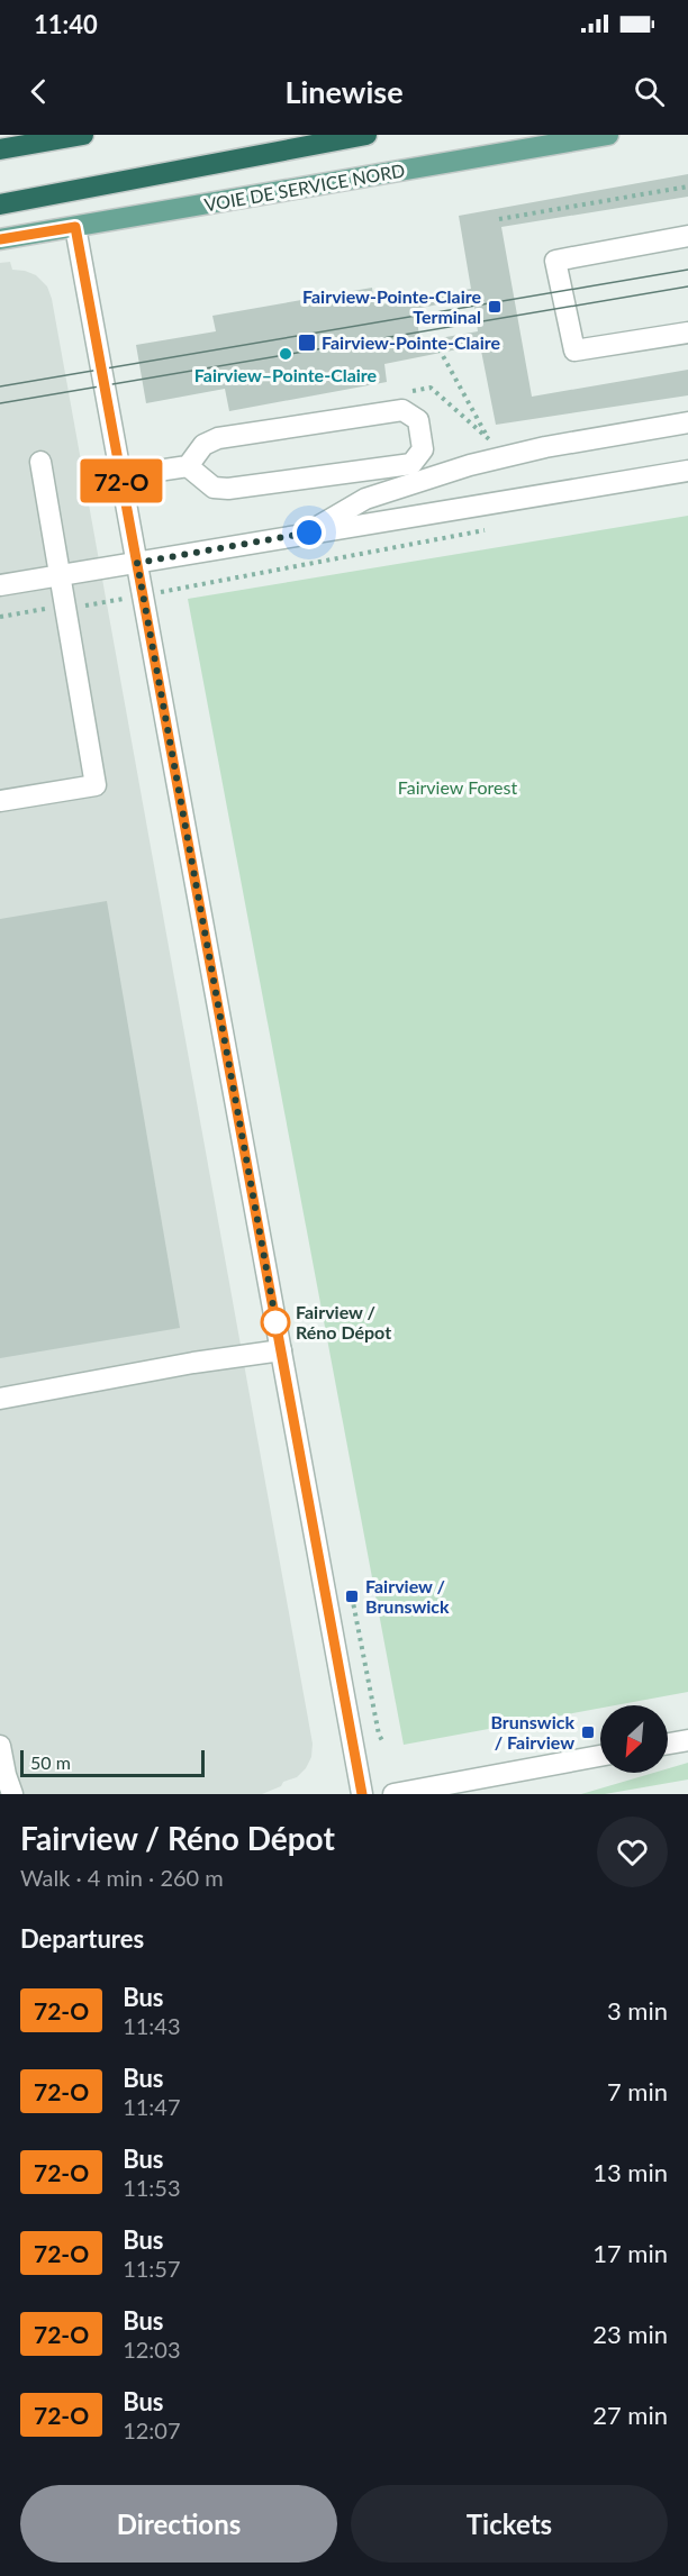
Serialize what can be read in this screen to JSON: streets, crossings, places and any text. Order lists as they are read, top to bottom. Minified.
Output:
{"streets":{"main road":["VOIE DE SERVICE NORD"]},"parks":["Fairview Forest"],"places":{"transit":["Fairview-Pointe-Claire Terminal","Fairview-Pointe-Claire","Fairview / Brunswick","Brunswick / Fairview"],"other":["Fairview–Pointe-Claire","Fairview / Réno Dépot"]},"lines":["bus line 72-O"],"scale_bar":"50 m","north":"bottom left","page":{"status":"11:40","header":"Linewise","on_map":"72-O","scale":"50 m","heading":[["Fairview / Réno Dépot","Walk · 4 min · 260 m"],"Departures"],"list":[{"mark":"72-O","name":"Bus","note":"11:43","value":"3 min"},{"mark":"72-O","name":"Bus","note":"11:47","value":"7 min"},{"mark":"72-O","name":"Bus","note":"11:53","value":"13 min"},{"mark":"72-O","name":"Bus","note":"11:57","value":"17 min"},{"mark":"72-O","name":"Bus","note":"12:03","value":"23 min"},{"mark":"72-O","name":"Bus","note":"12:07","value":"27 min"}],"buttons":["Directions","Tickets"]}}
